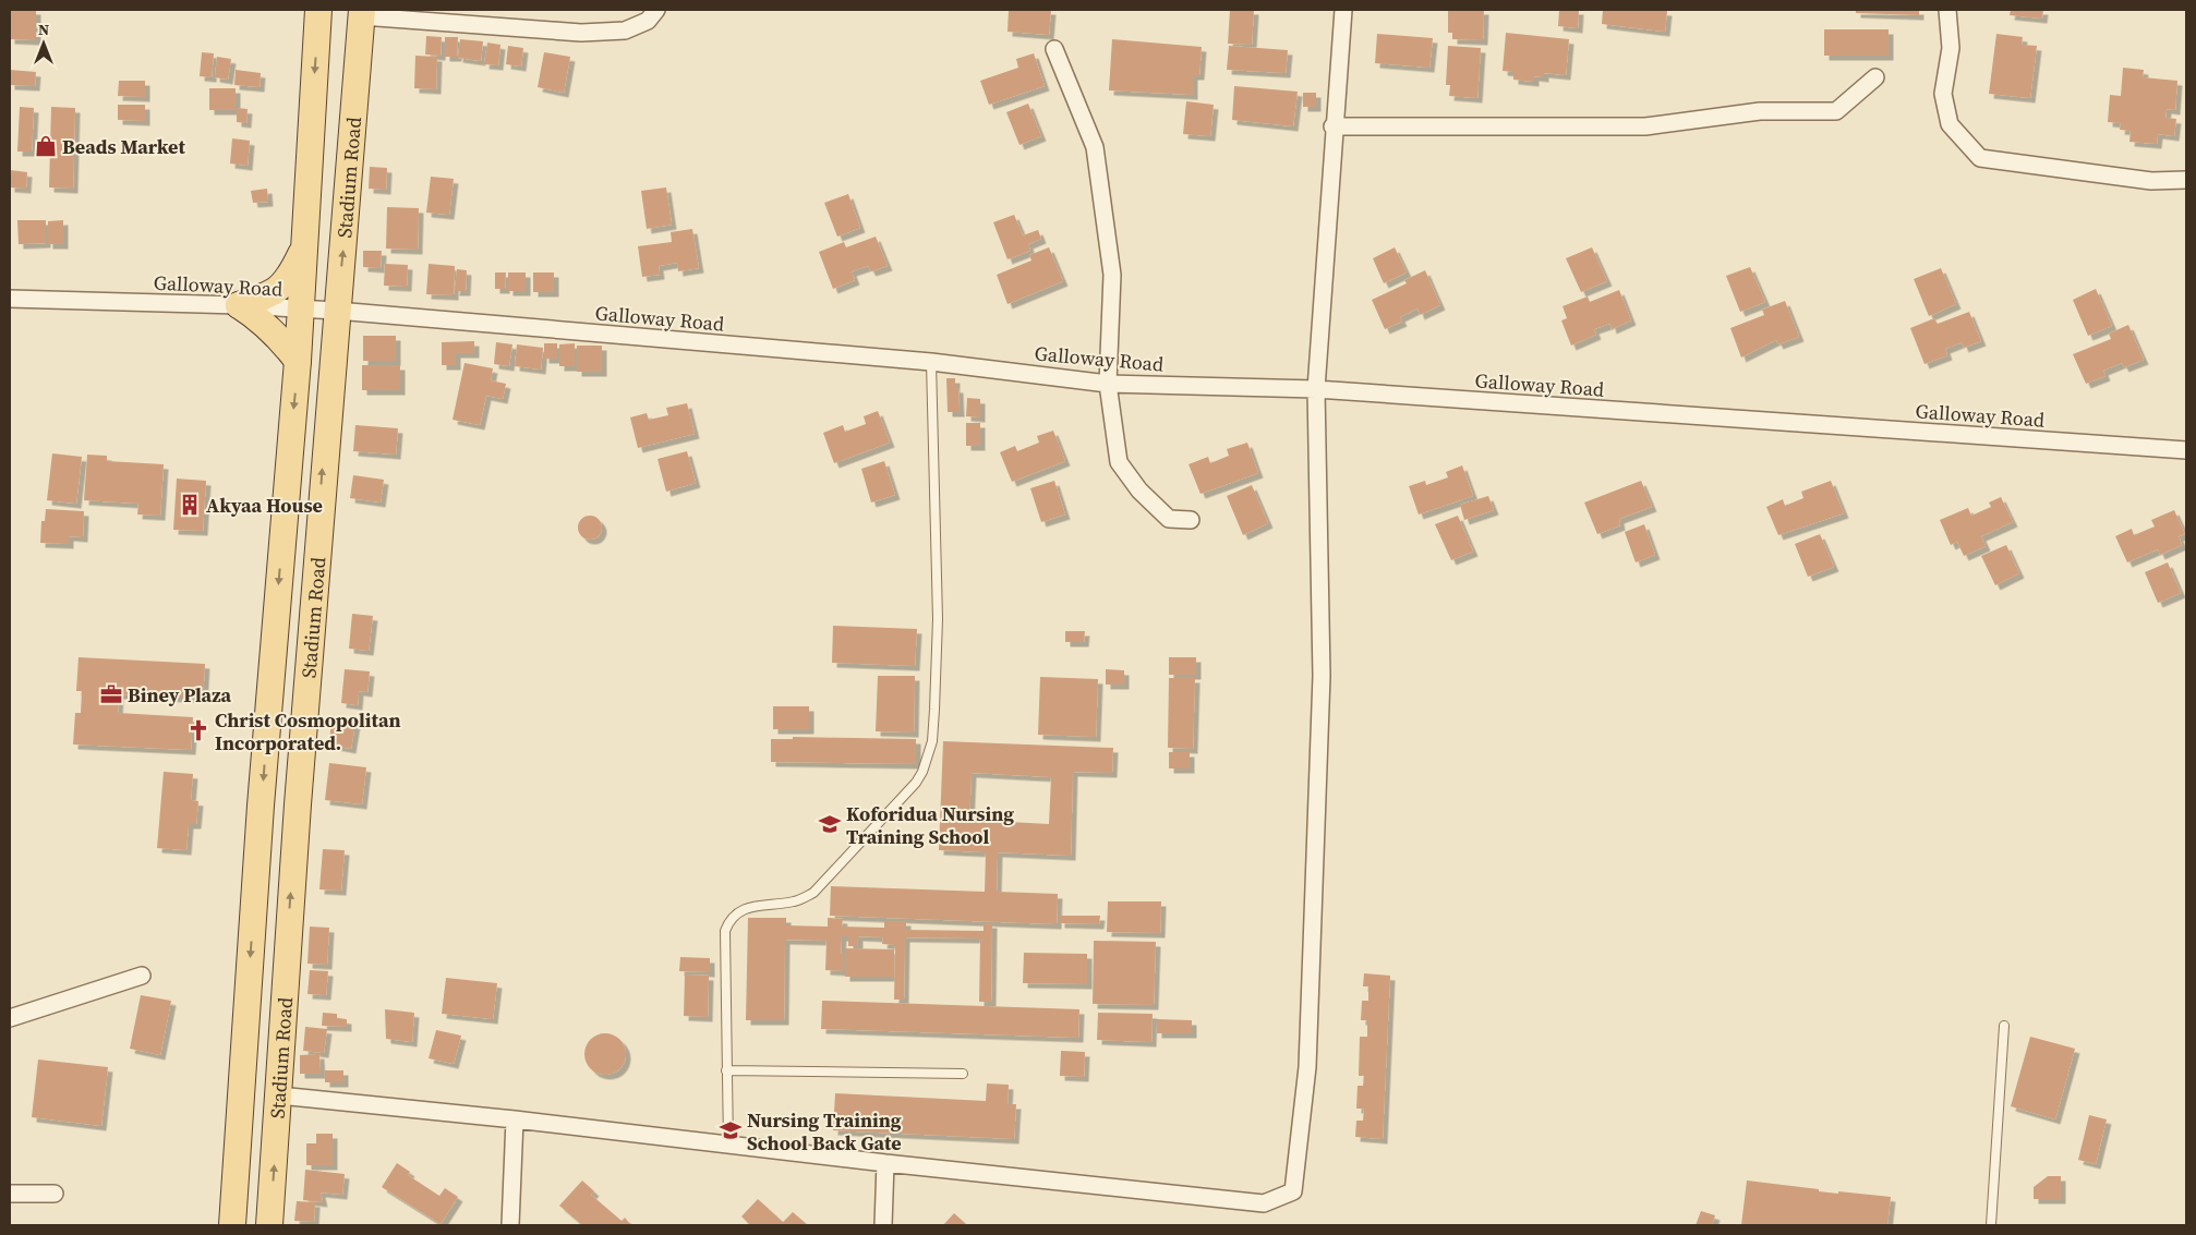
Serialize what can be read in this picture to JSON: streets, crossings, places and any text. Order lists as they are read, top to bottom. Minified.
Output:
{"streets":{"main road":["Stadium Road"],"street":["Galloway Road"]},"crossings":[["Stadium Road","Galloway Road"]],"places":{"shop":["Beads Market"],"building":["Akyaa House"],"office":["Biney Plaza"],"church":["Christ Cosmopolitan Incorporated."],"school or university":["Koforidua Nursing Training School","Nursing Training School Back Gate"]},"north":"top"}
